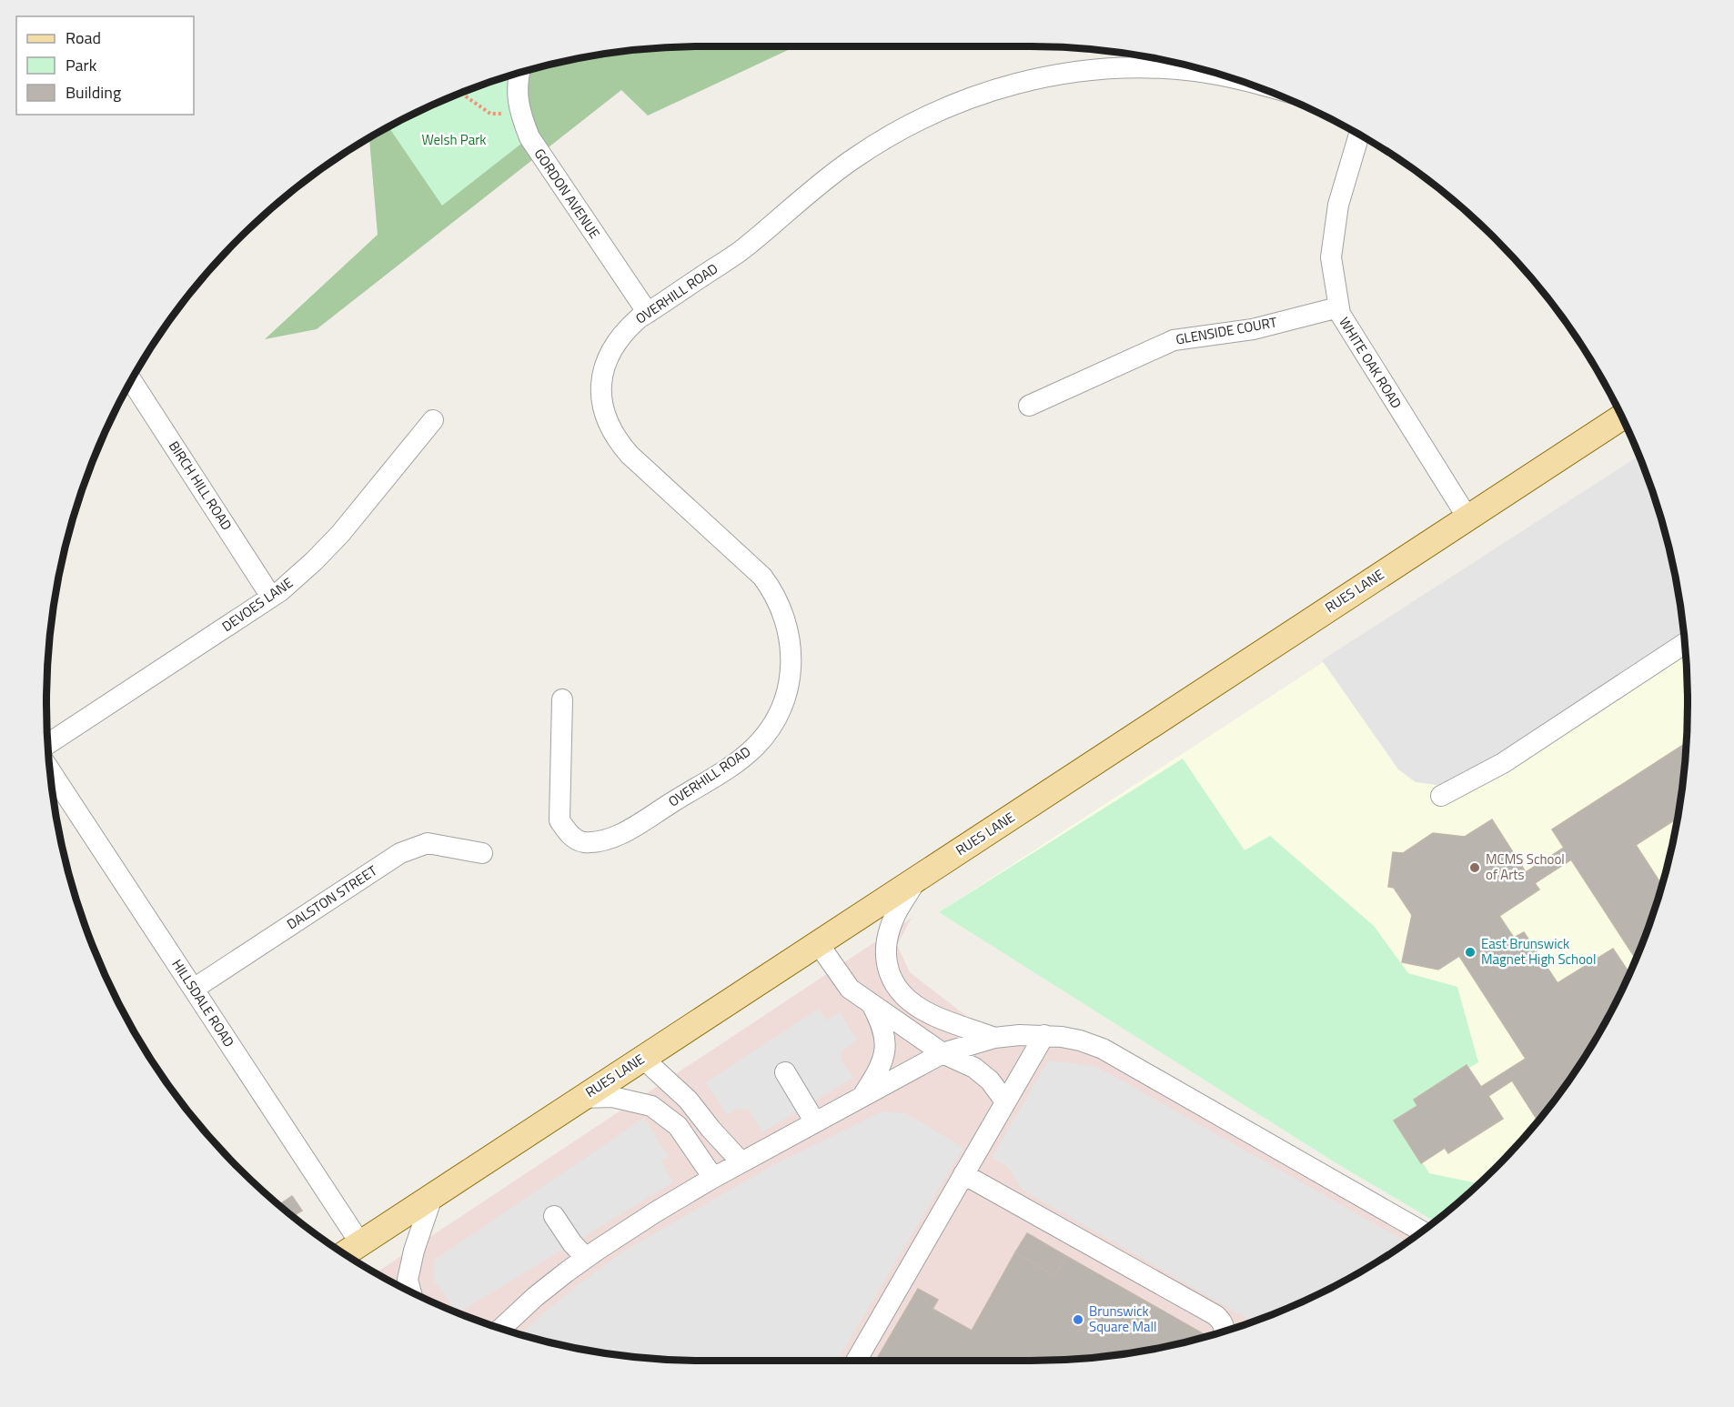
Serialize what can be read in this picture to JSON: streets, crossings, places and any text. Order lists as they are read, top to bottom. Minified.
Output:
{"streets":{"main road":["RUES LANE"],"street":["GORDON AVENUE","OVERHILL ROAD","GLENSIDE COURT","WHITE OAK ROAD","BIRCH HILL ROAD","DEVOES LANE","DALSTON STREET","HILLSDALE ROAD"]},"crossings":[["GORDON AVENUE","OVERHILL ROAD"],["GLENSIDE COURT","WHITE OAK ROAD"],["WHITE OAK ROAD","RUES LANE"],["BIRCH HILL ROAD","DEVOES LANE"],["RUES LANE","HILLSDALE ROAD"],["DALSTON STREET","HILLSDALE ROAD"]],"parks":["Welsh Park"],"places":["MCMS School of Arts","East Brunswick Magnet High School","Brunswick Square Mall"],"legend":["Road","Park","Building"]}
